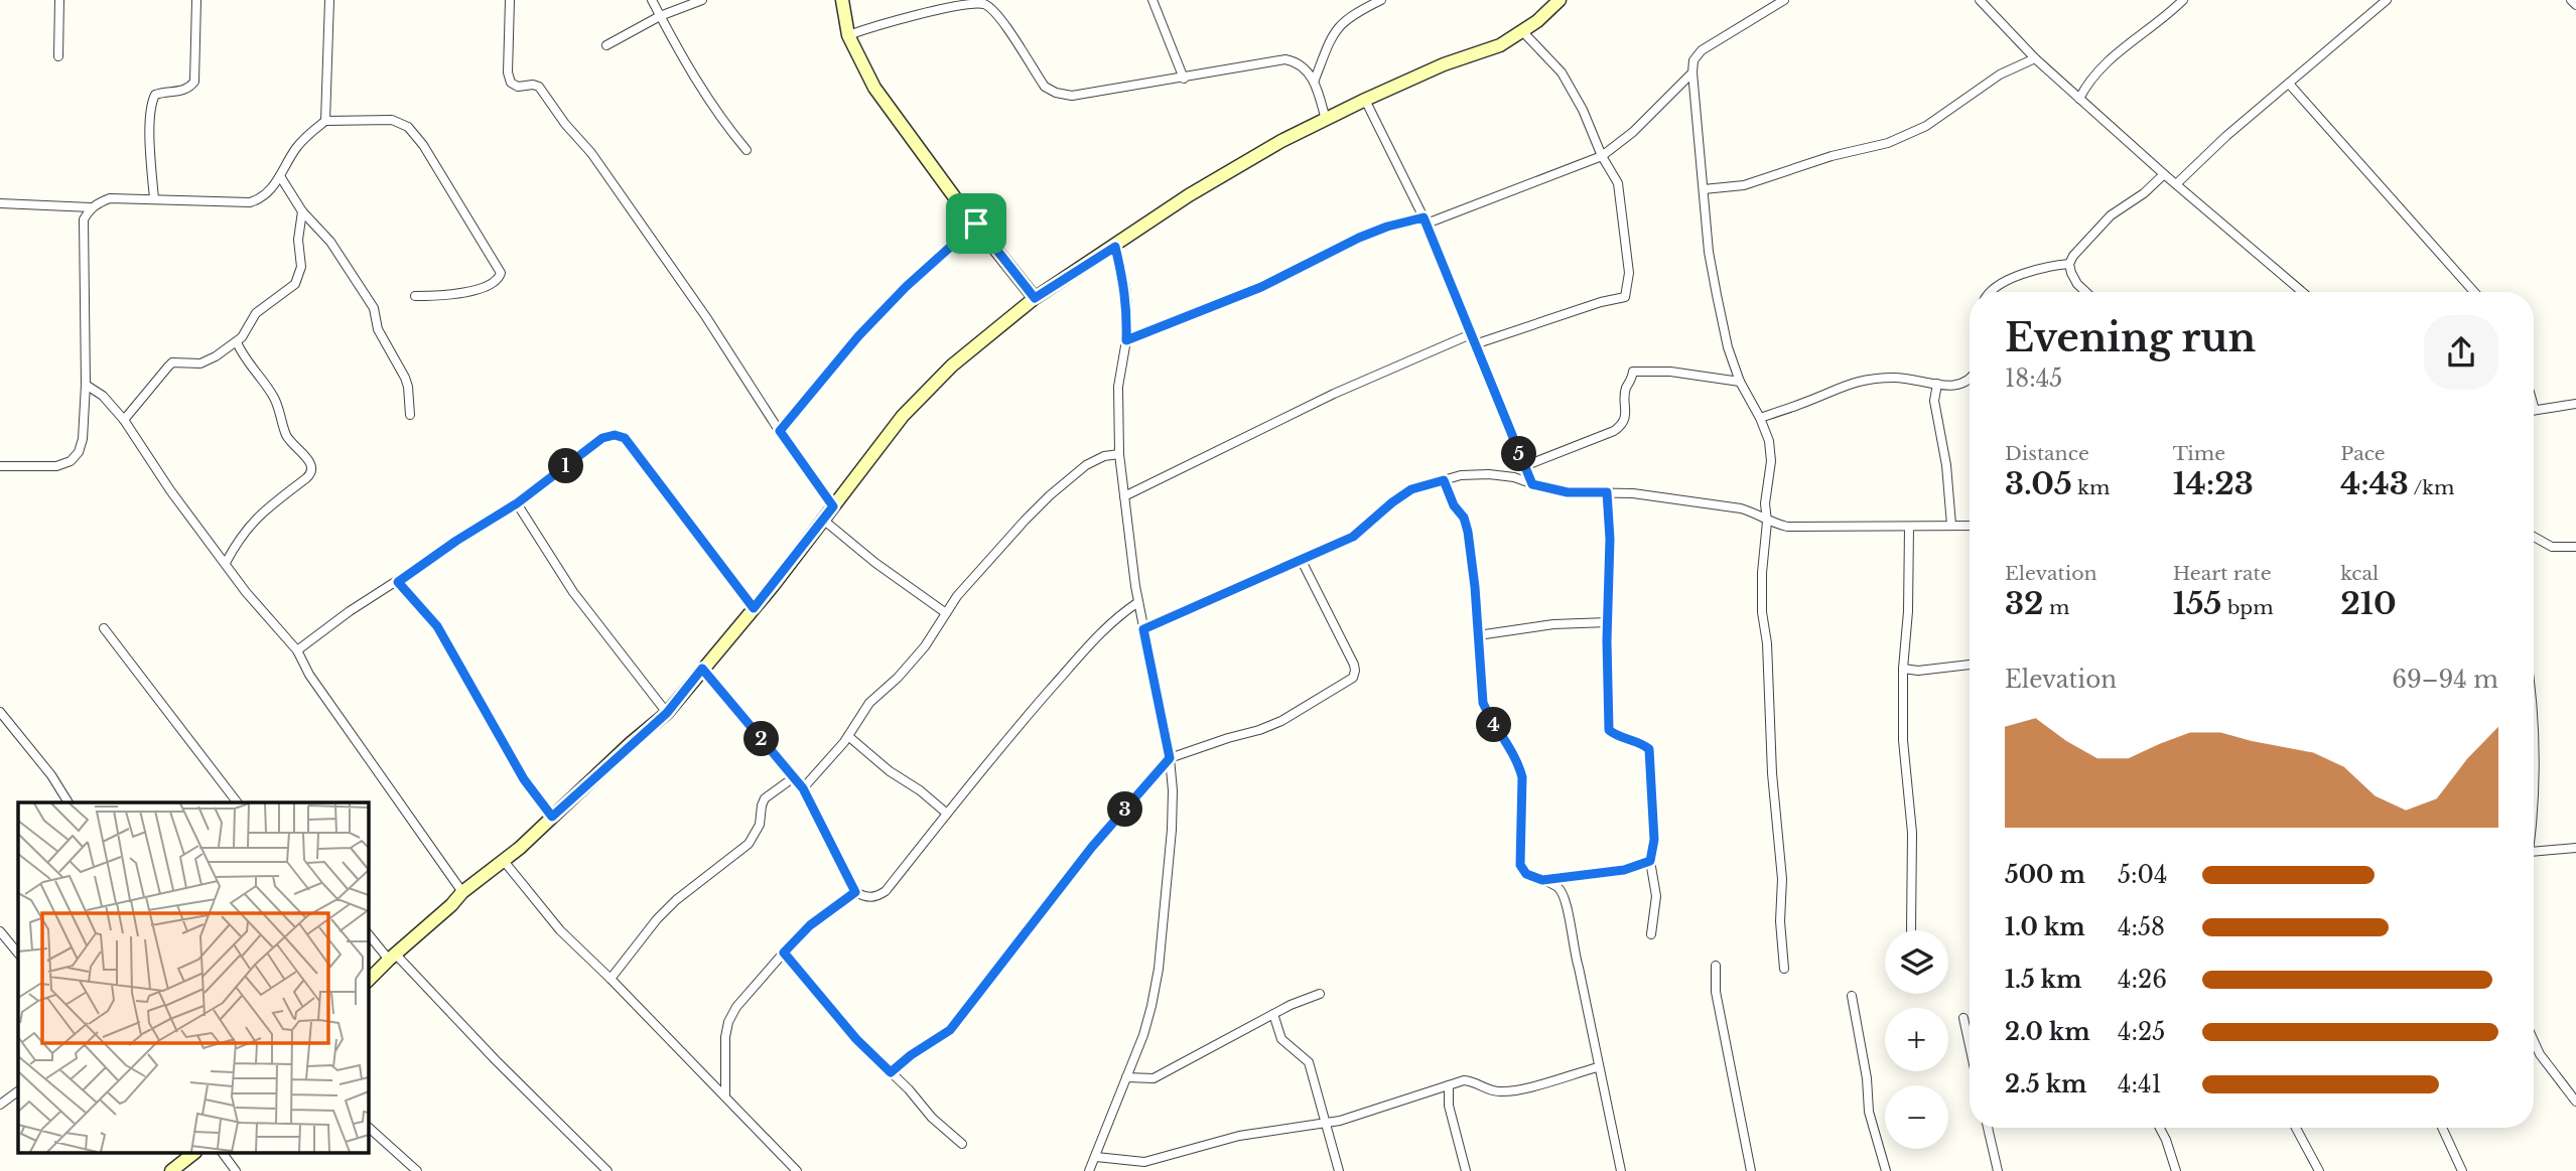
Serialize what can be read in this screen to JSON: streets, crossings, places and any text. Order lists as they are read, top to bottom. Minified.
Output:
{"page":{"heading":["Evening run","18:45"],"stats":[["Distance","3.05 km"],["Time","14:23"],["Pace","4:43 /km"],["Elevation","32 m"],["Heart rate","155 bpm"],["kcal","210"]],"pins":["5","1","4","2","3"],"chart":["Elevation","69–94 m"],"list":[{"name":"500 m","note":"5:04"},{"name":"1.0 km","note":"4:58"},{"name":"1.5 km","note":"4:26"},{"name":"2.0 km","note":"4:25"},{"name":"2.5 km","note":"4:41"}],"map_buttons":["+","−"]}}
